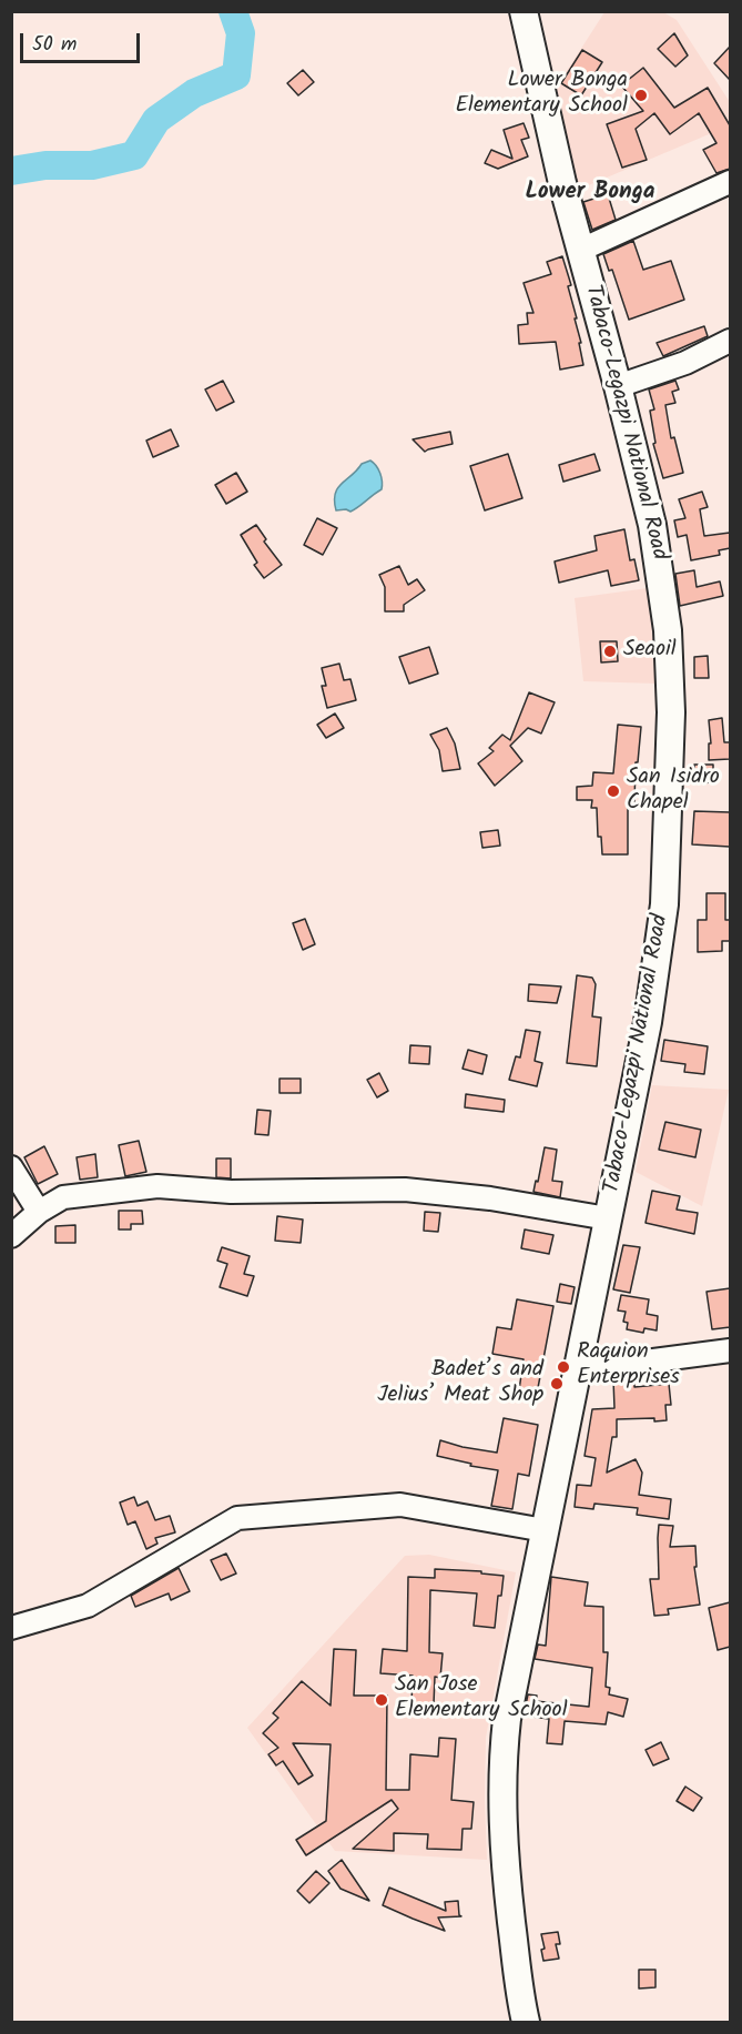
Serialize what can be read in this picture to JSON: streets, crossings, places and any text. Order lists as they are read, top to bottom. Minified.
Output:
{"streets":{"main road":["Tabaco-Legazpi National Road"]},"districts":["Lower Bonga"],"places":["Lower Bonga Elementary School","Seaoil","San Isidro Chapel","Raquion Enterprises","Badet’s and Jelius’ Meat Shop","San Jose Elementary School"],"scale_bar":"50 m"}
